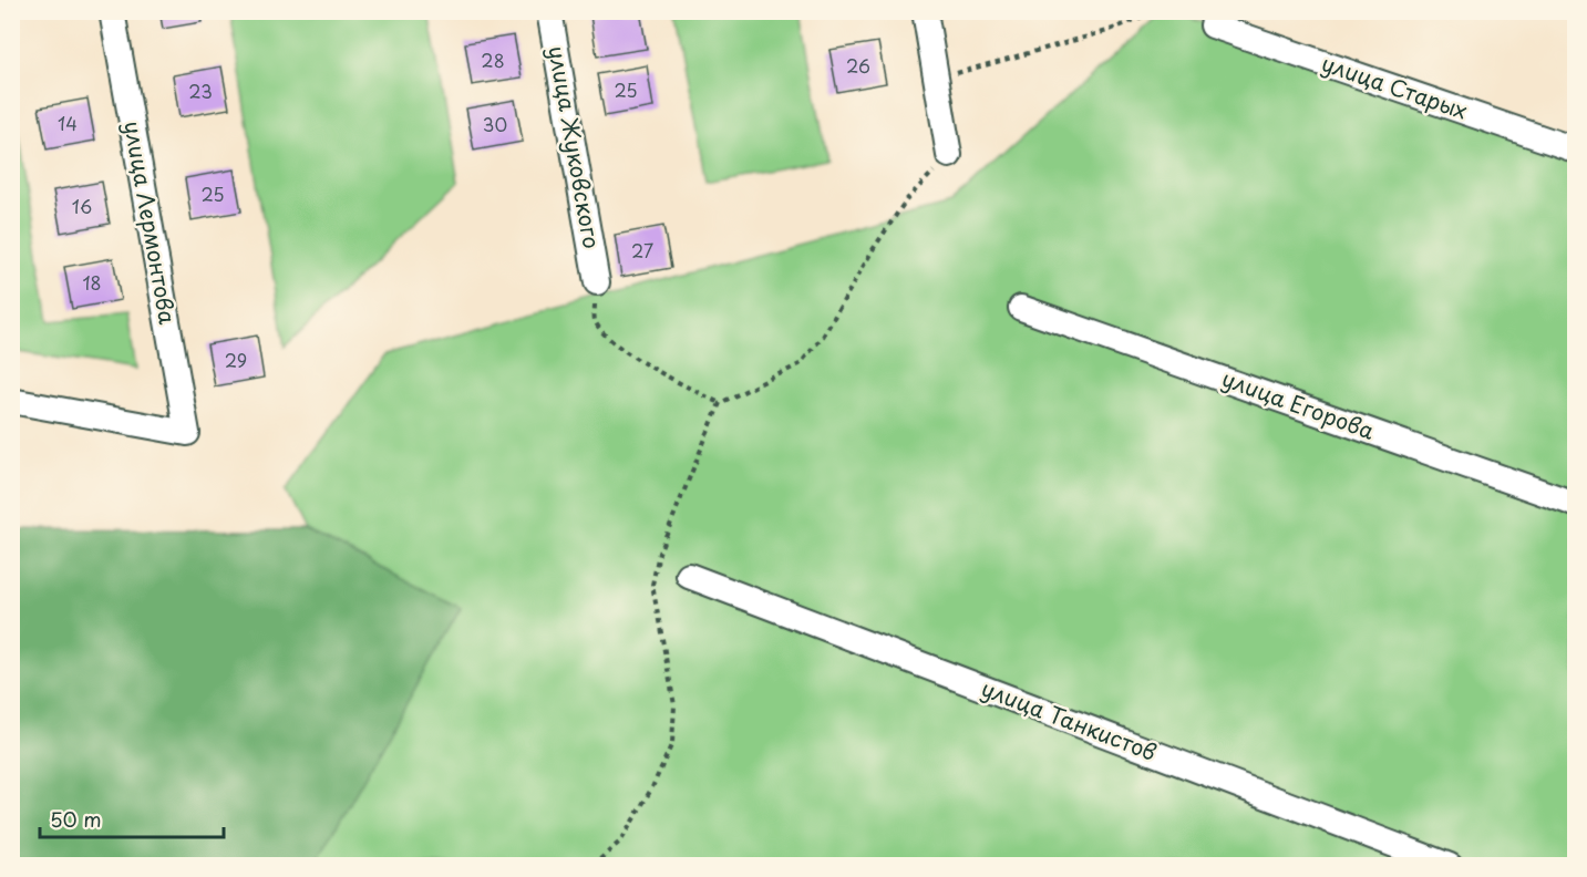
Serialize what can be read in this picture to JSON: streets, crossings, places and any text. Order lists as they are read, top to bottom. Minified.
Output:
{"streets":{"street":["улица Старых","улица Жуковского","улица Лермонтова","улица Егорова","улица Танкистов"]},"house_numbers":["28","26","25","23","14","30","25","16","27","18","29"],"scale_bar":"50 m"}
